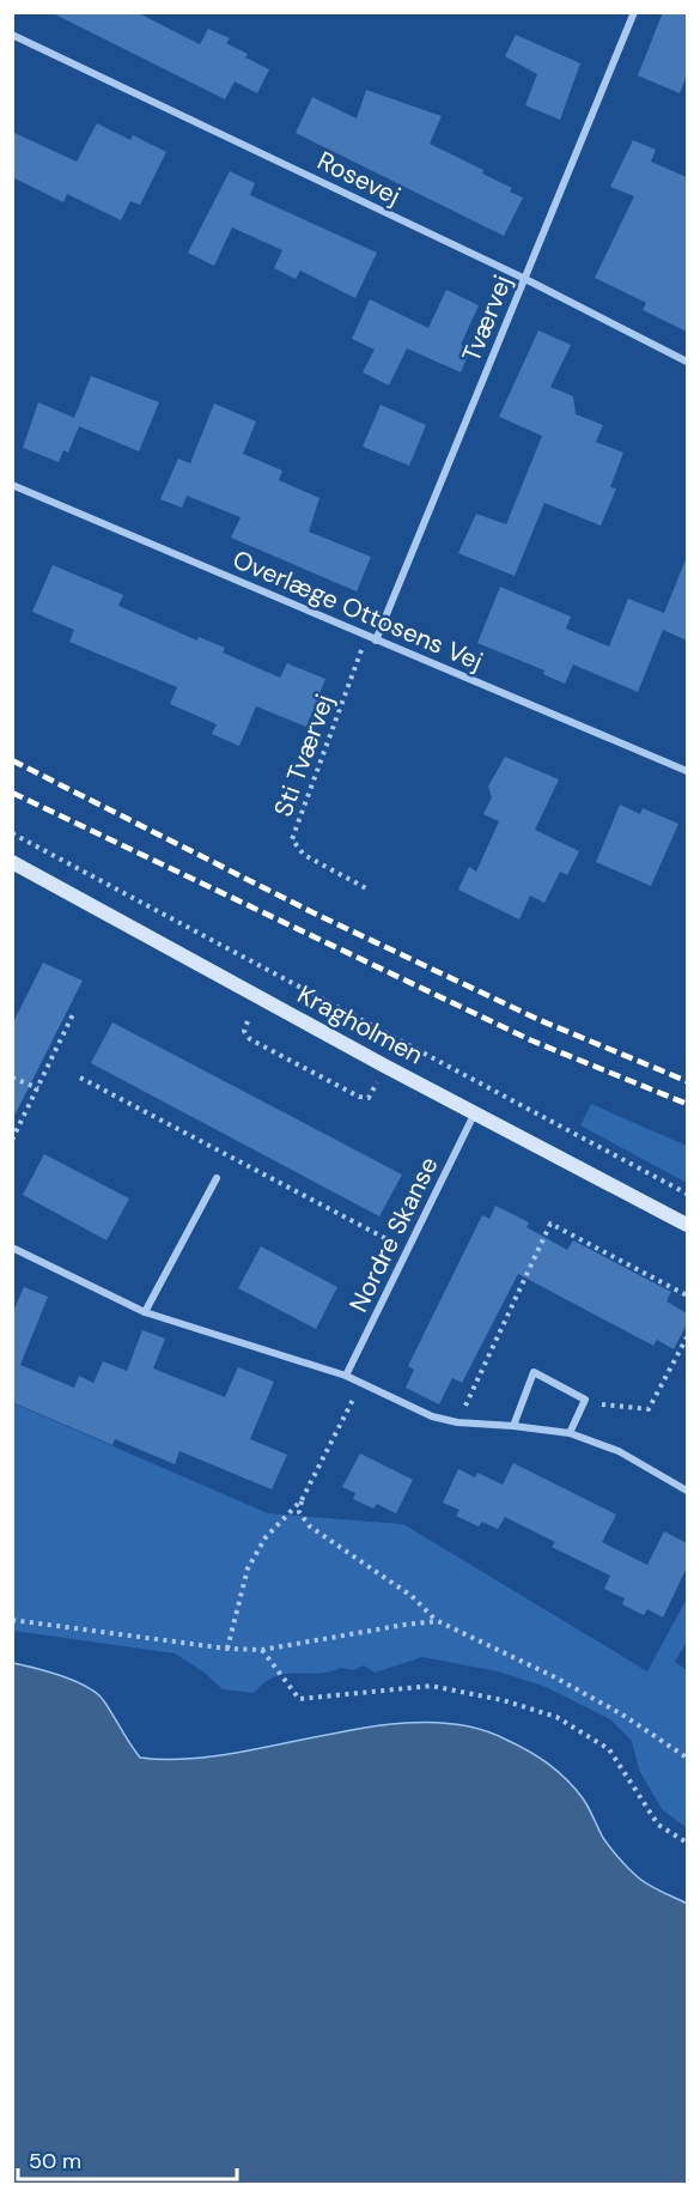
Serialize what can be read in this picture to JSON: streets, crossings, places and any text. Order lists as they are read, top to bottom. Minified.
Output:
{"streets":{"street":["Rosevej","Tværvej","Overlæge Ottosens Vej","Kragholmen","Nordre Skanse"],"path":["Sti Tværvej"]},"crossings":[["Rosevej","Tværvej"],["Tværvej","Overlæge Ottosens Vej"],["Overlæge Ottosens Vej","Sti Tværvej"],["Kragholmen","Nordre Skanse"]],"scale_bar":"50 m"}
